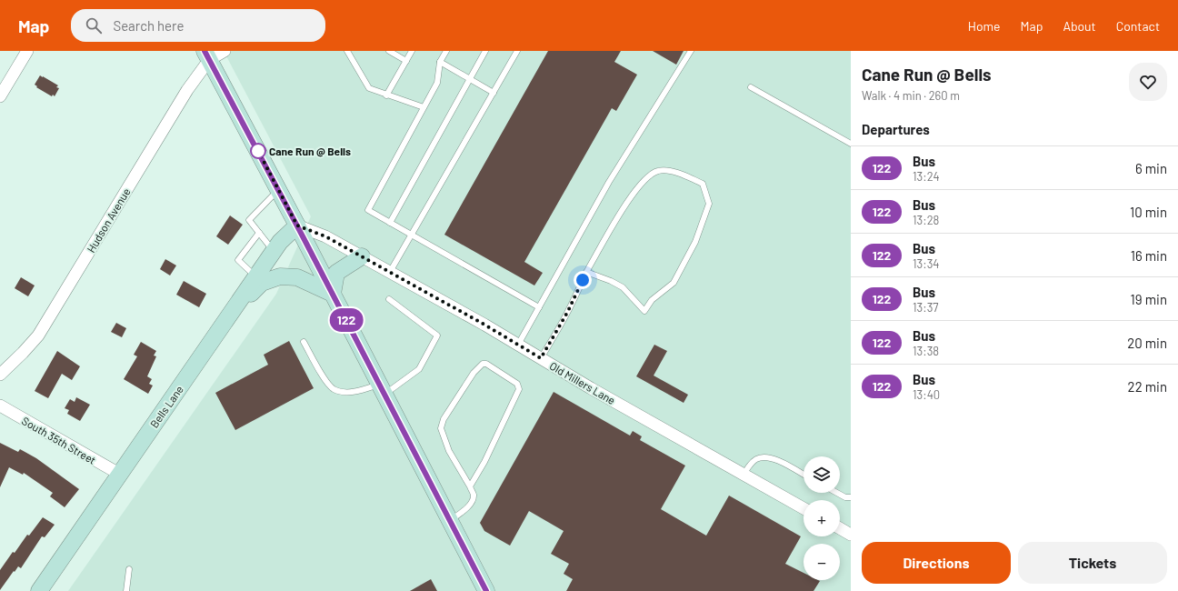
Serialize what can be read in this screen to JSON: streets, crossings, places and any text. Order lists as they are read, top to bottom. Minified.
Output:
{"streets":{"main road":["Bells Lane"],"street":["Hudson Avenue","Old Millers Lane","South 35th Street"]},"crossings":[["Old Millers Lane","Bells Lane"],["Bells Lane","South 35th Street"]],"places":["Cane Run @ Bells"],"lines":["bus line 122"],"page":{"header":"Map","search":"Search here","nav":["Home","Map","About","Contact"],"on_map":"122","heading":[["Cane Run @ Bells","Walk · 4 min · 260 m"],"Departures"],"list":[{"mark":"122","name":"Bus","note":"13:24","value":"6 min"},{"mark":"122","name":"Bus","note":"13:28","value":"10 min"},{"mark":"122","name":"Bus","note":"13:34","value":"16 min"},{"mark":"122","name":"Bus","note":"13:37","value":"19 min"},{"mark":"122","name":"Bus","note":"13:38","value":"20 min"},{"mark":"122","name":"Bus","note":"13:40","value":"22 min"}],"map_buttons":["+","−"],"buttons":["Directions","Tickets"]}}
